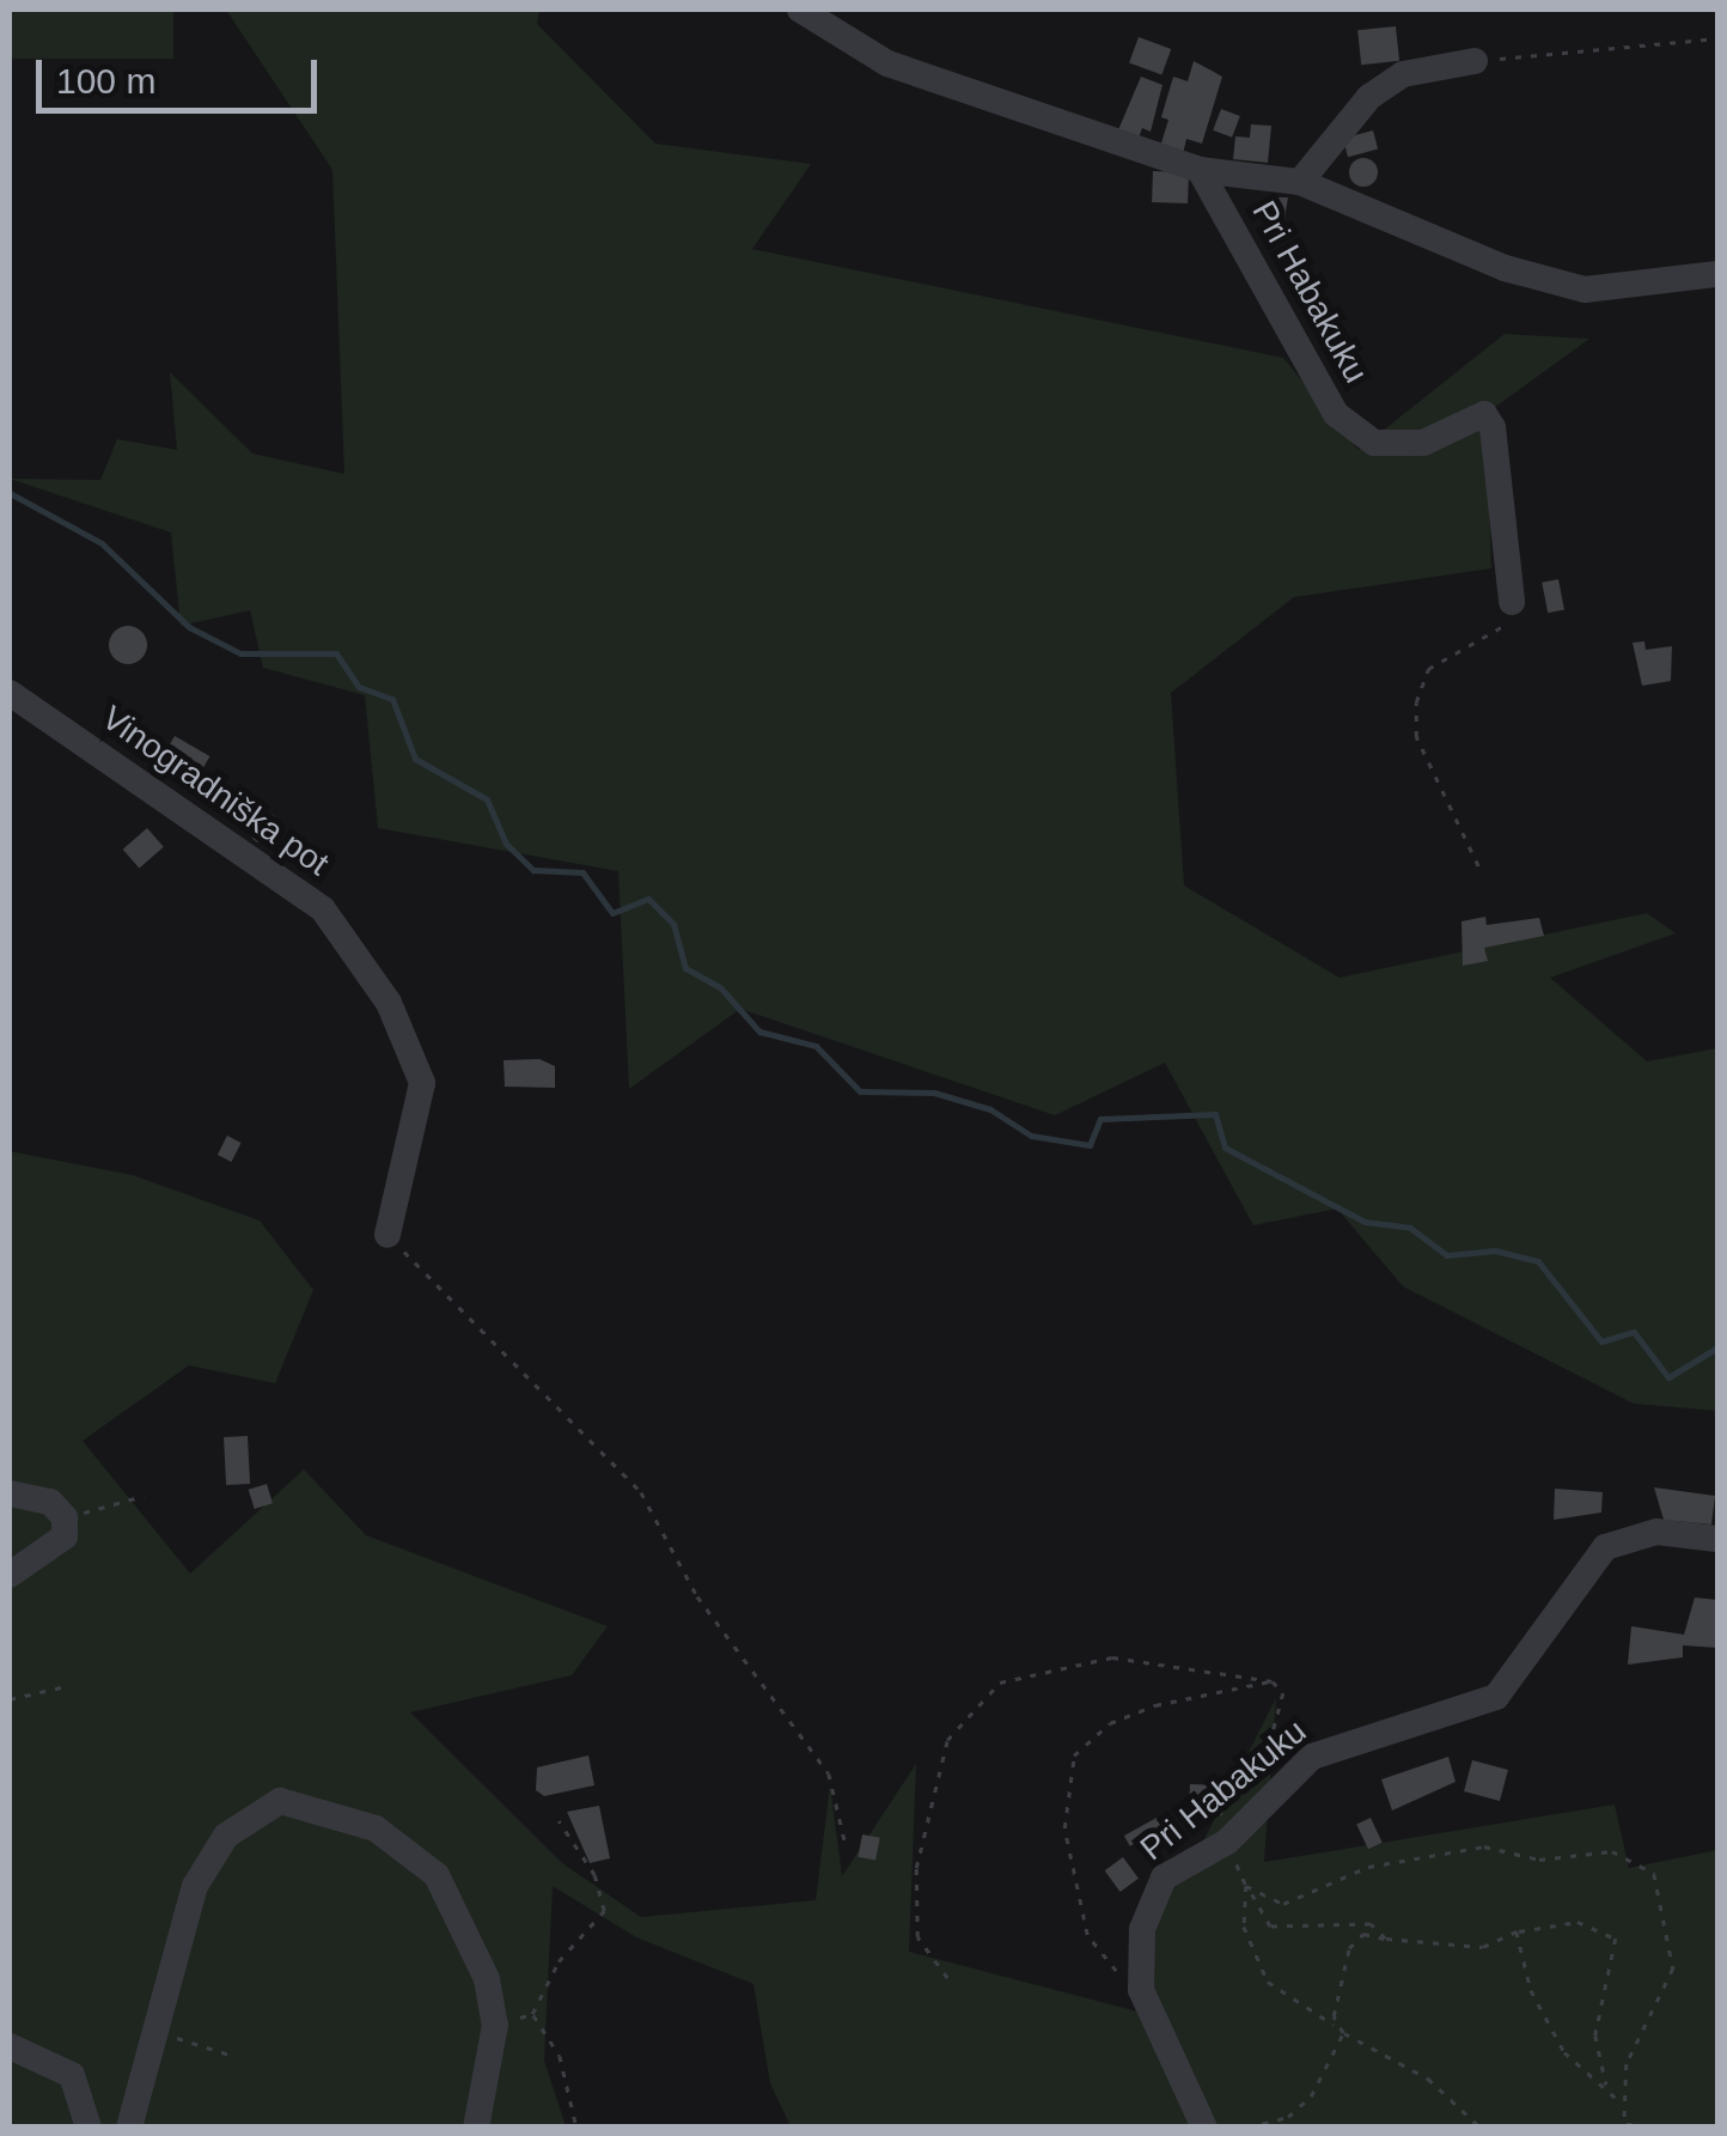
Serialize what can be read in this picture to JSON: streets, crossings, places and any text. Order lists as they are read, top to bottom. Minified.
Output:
{"streets":{"street":["Pri Habakuku","Vinogradniška pot"]},"scale_bar":"100 m"}
